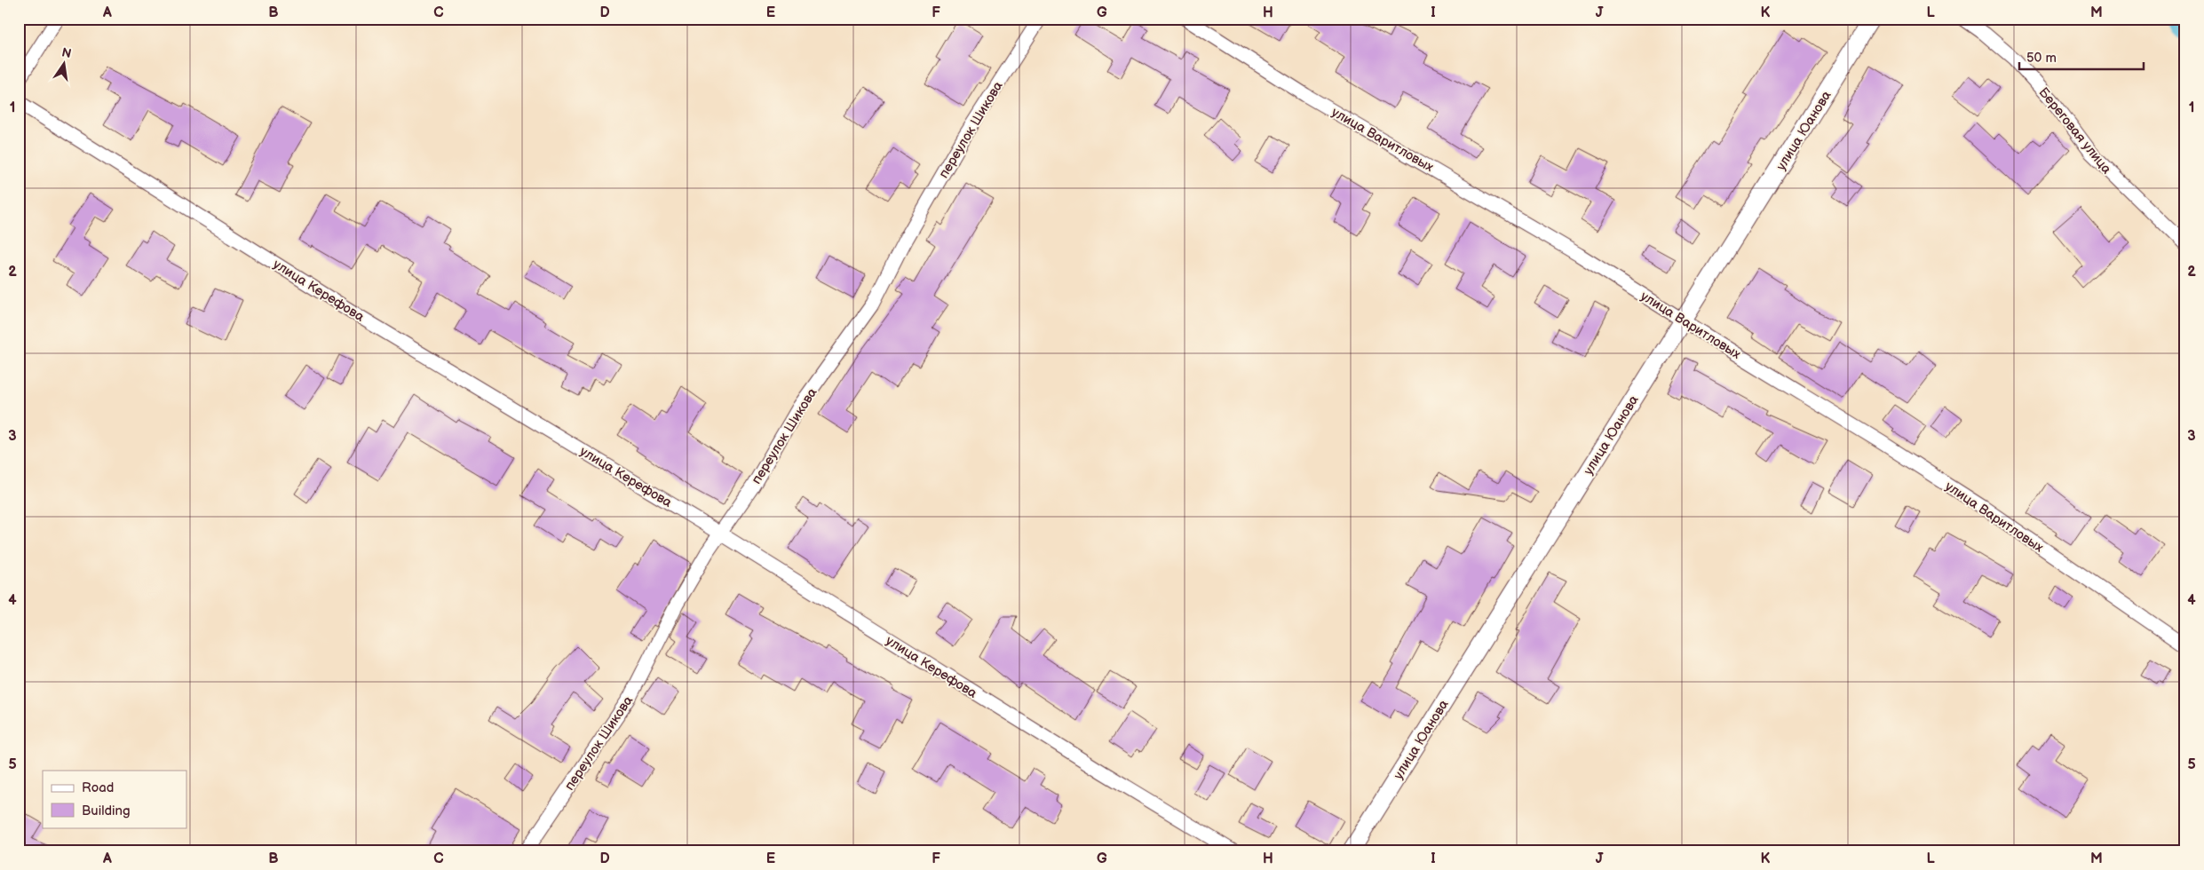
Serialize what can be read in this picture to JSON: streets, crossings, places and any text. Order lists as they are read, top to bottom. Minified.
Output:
{"streets":{"street":["переулок Шикова","улица Юанова","Береговая улица","улица Варитловых","улица Керефова"]},"crossings":[["переулок Шикова","улица Керефова"],["улица Юанова","улица Варитловых"]],"legend":["Road","Building"],"scale_bar":"50 m","north":"top","grid":{"columns":["A","B","C","D","E","F","G","H","I","J","K","L","M"],"rows":["1","2","3","4","5"]}}
